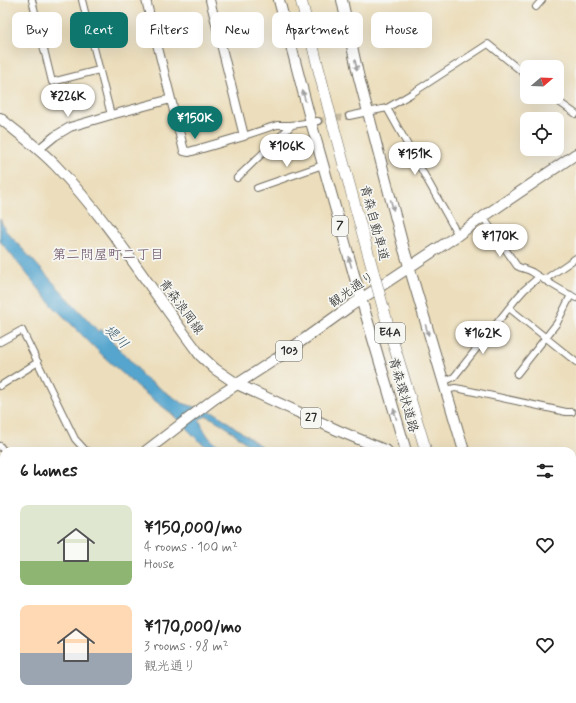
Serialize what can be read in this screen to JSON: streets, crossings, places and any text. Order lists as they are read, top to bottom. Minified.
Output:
{"streets":{"highway":["青森自動車道","E4A"],"main road":["7","観光通り","青森浪岡線","103","青森環状道路","27"]},"crossings":[["観光通り","青森浪岡線"],["観光通り","青森環状道路"]],"districts":["第二問屋町二丁目"],"water":["堤川"],"north":"right","page":{"chip":["Buy","Rent","Filters","New","Apartment","House"],"price":["¥226K","¥150K","¥106K","¥151K","¥170K","¥162K"],"heading":"6 homes","list":[{"name":"¥150,000/mo","note":"4 rooms · 100 m² · House"},{"name":"¥170,000/mo","note":"3 rooms · 98 m² · 観光通り"}]}}
